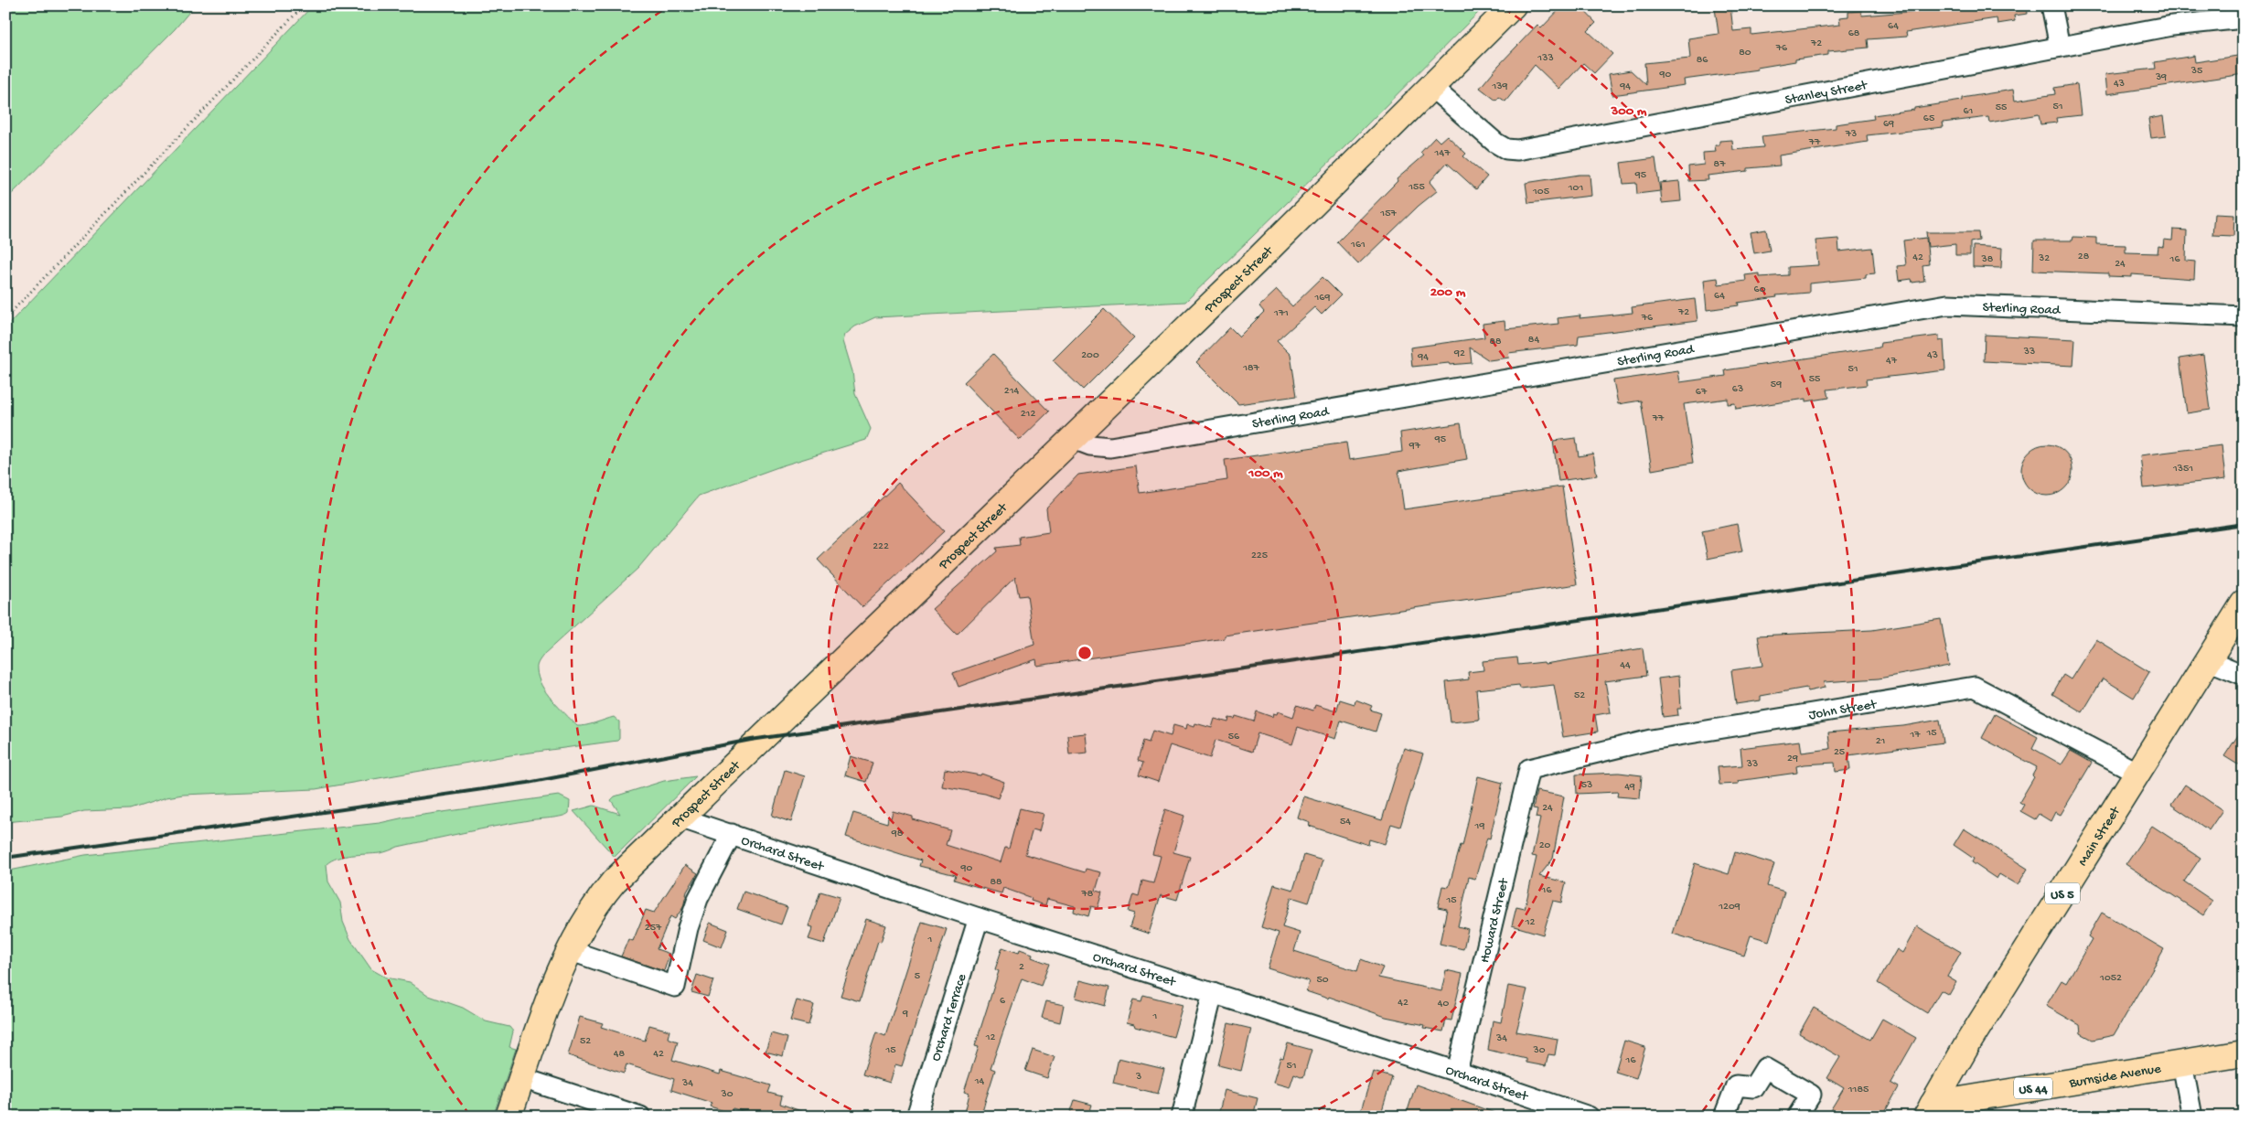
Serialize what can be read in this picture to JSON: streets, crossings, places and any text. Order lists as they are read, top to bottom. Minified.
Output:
{"streets":{"main road":["Prospect Street","Main Street","US 5","Burnside Avenue","US 44"],"street":["Stanley Street","Sterling Road","John Street","Orchard Street","Howard Street","Orchard Terrace"]},"crossings":[["Stanley Street","Prospect Street"],["Prospect Street","Sterling Road"],["Prospect Street","Orchard Street"],["John Street","Main Street"],["John Street","Howard Street"],["Main Street","Burnside Avenue"],["Orchard Street","Howard Street"],["Orchard Street","Orchard Terrace"]],"house_numbers":["64","68","72","76","80","133","86","35","90","39","43","139","94","51","55","61","65","69","73","77","147","87","95","155","101","105","157","161","28","42","32","38","16","24","60","64","169","72","171","76","84","88","33","92","200","43","94","47","187","51","55","59","63","214","67","212","77","95","97","1351","222","225","44","52","15","17","56","21","25","29","33","53","49","24","54","19","98","20","90","88","16","78","15","1209","12","257","1","2","5","1052","50","6","42","40","9","1","12","34","52","15","30","48","42","16","51","3","14","34","1185","30"],"rings":["300 m","200 m","100 m"]}
